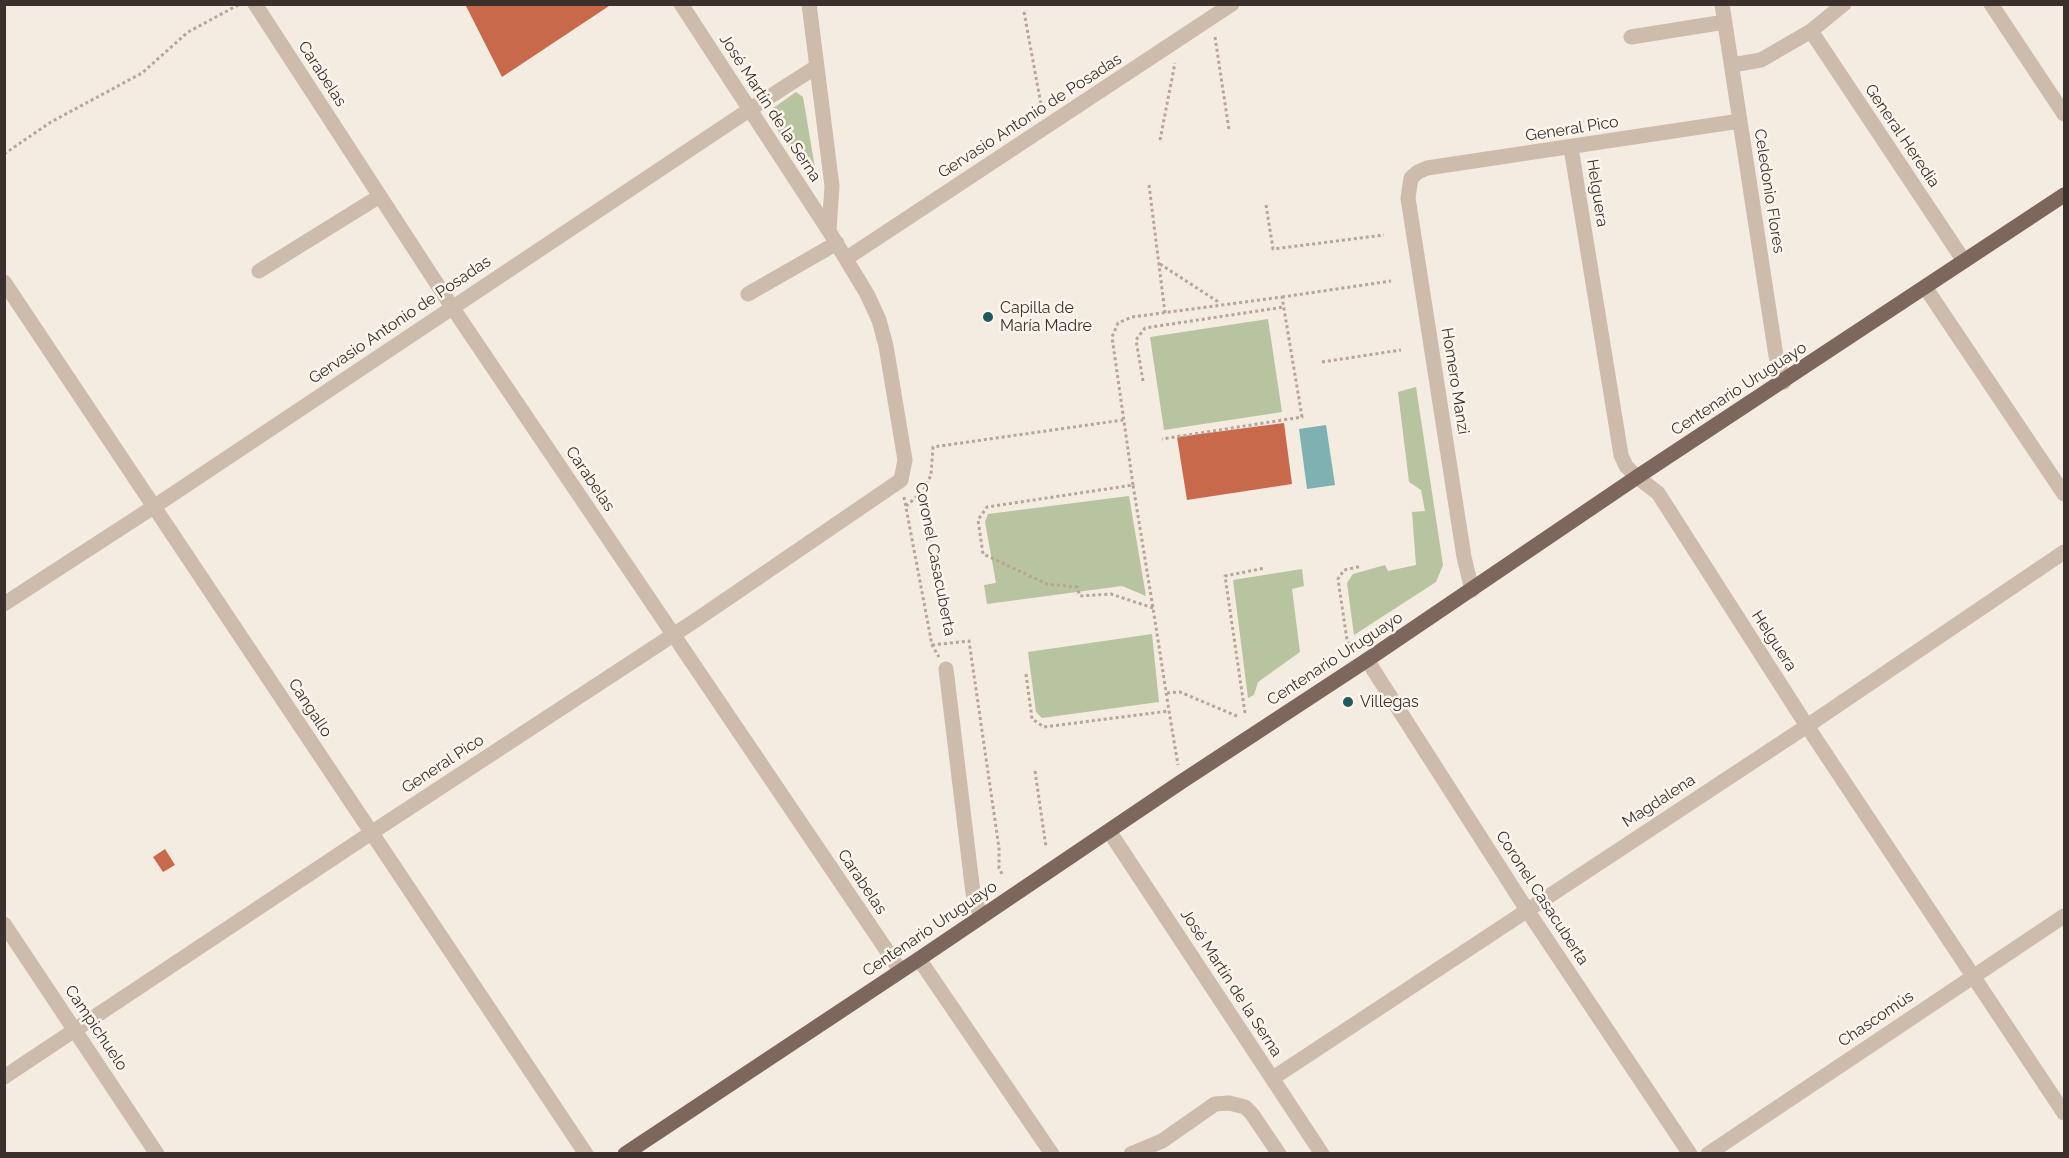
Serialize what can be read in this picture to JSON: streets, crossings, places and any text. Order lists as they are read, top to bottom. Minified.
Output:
{"streets":{"main road":["Centenario Uruguayo"],"street":["Carabelas","José Martín de la Serna","Gervasio Antonio de Posadas","General Pico","General Heredia","Celedonio Flores","Helguera","Homero Manzi","Coronel Casacuberta","Cangallo","Magdalena","Chascomús","Campichuelo"]},"crossings":[["Carabelas","Gervasio Antonio de Posadas"],["Carabelas","General Pico"],["Carabelas","Centenario Uruguayo"],["José Martín de la Serna","Gervasio Antonio de Posadas"],["José Martín de la Serna","Centenario Uruguayo"],["José Martín de la Serna","Coronel Casacuberta"],["José Martín de la Serna","Magdalena"],["Gervasio Antonio de Posadas","Coronel Casacuberta"],["Gervasio Antonio de Posadas","Cangallo"],["General Pico","Celedonio Flores"],["General Pico","Helguera"],["General Pico","Homero Manzi"],["General Pico","Coronel Casacuberta"],["General Pico","Cangallo"],["General Pico","Campichuelo"],["General Heredia","Centenario Uruguayo"],["Celedonio Flores","Centenario Uruguayo"],["Helguera","Centenario Uruguayo"],["Helguera","Magdalena"],["Helguera","Chascomús"],["Homero Manzi","Centenario Uruguayo"],["Centenario Uruguayo","Coronel Casacuberta"],["Coronel Casacuberta","Magdalena"]],"places":["Capilla de María Madre","Villegas"]}
